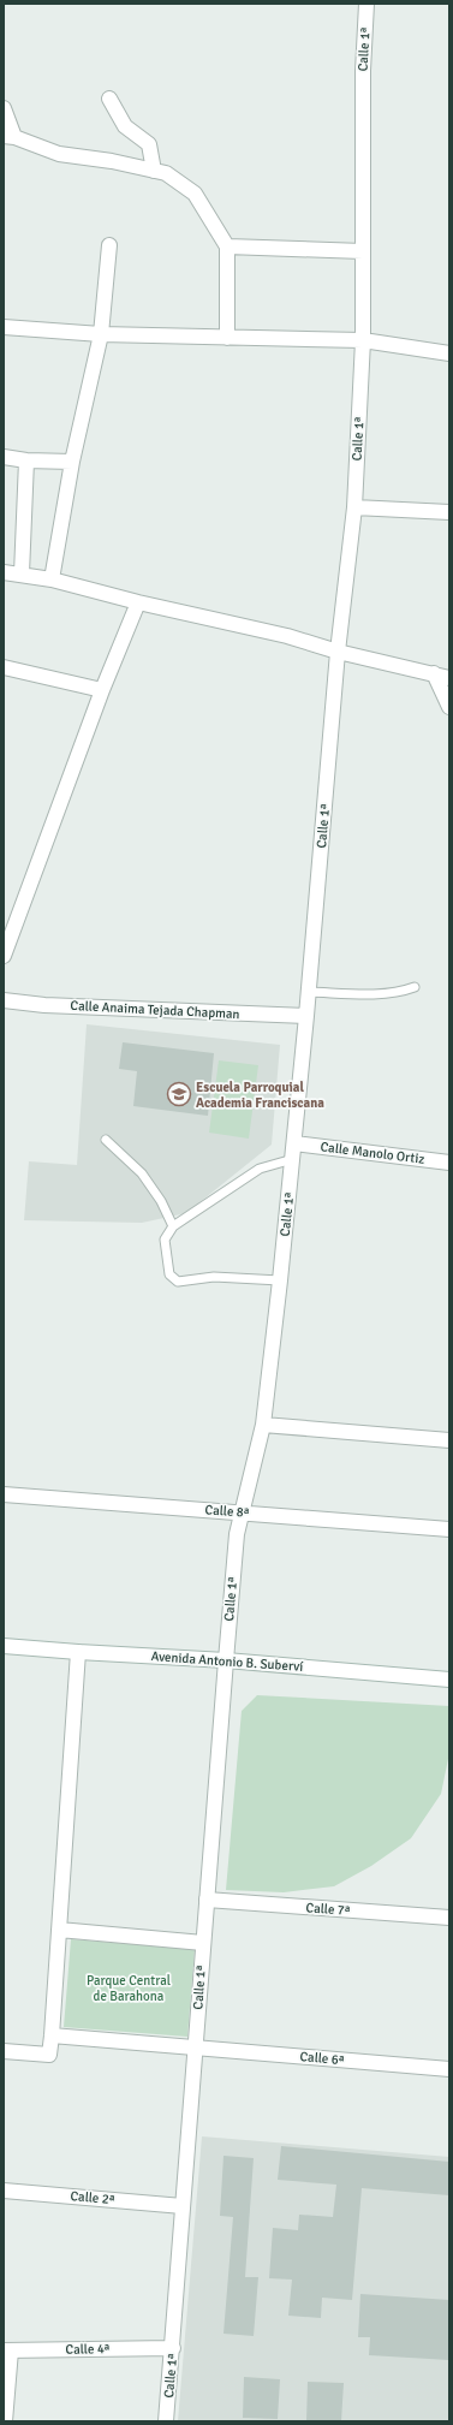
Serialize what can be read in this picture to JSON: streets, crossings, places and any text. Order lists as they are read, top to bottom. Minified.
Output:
{"streets":{"street":["Calle 1ª","Calle Anaima Tejada Chapman","Calle Manolo Ortiz","Calle 8ª","Avenida Antonio B. Suberví","Calle 7ª","Calle 6ª","Calle 2ª","Calle 4ª"]},"crossings":[["Calle 1ª","Calle Anaima Tejada Chapman"],["Calle 1ª","Calle Manolo Ortiz"],["Calle 1ª","Calle 8ª"],["Calle 1ª","Avenida Antonio B. Suberví"],["Calle 1ª","Calle 7ª"],["Calle 1ª","Calle 6ª"],["Calle 1ª","Calle 2ª"],["Calle 1ª","Calle 4ª"]],"parks":["Parque Central de Barahona"],"places":{"school or university":["Escuela Parroquial Academia Franciscana"]}}
